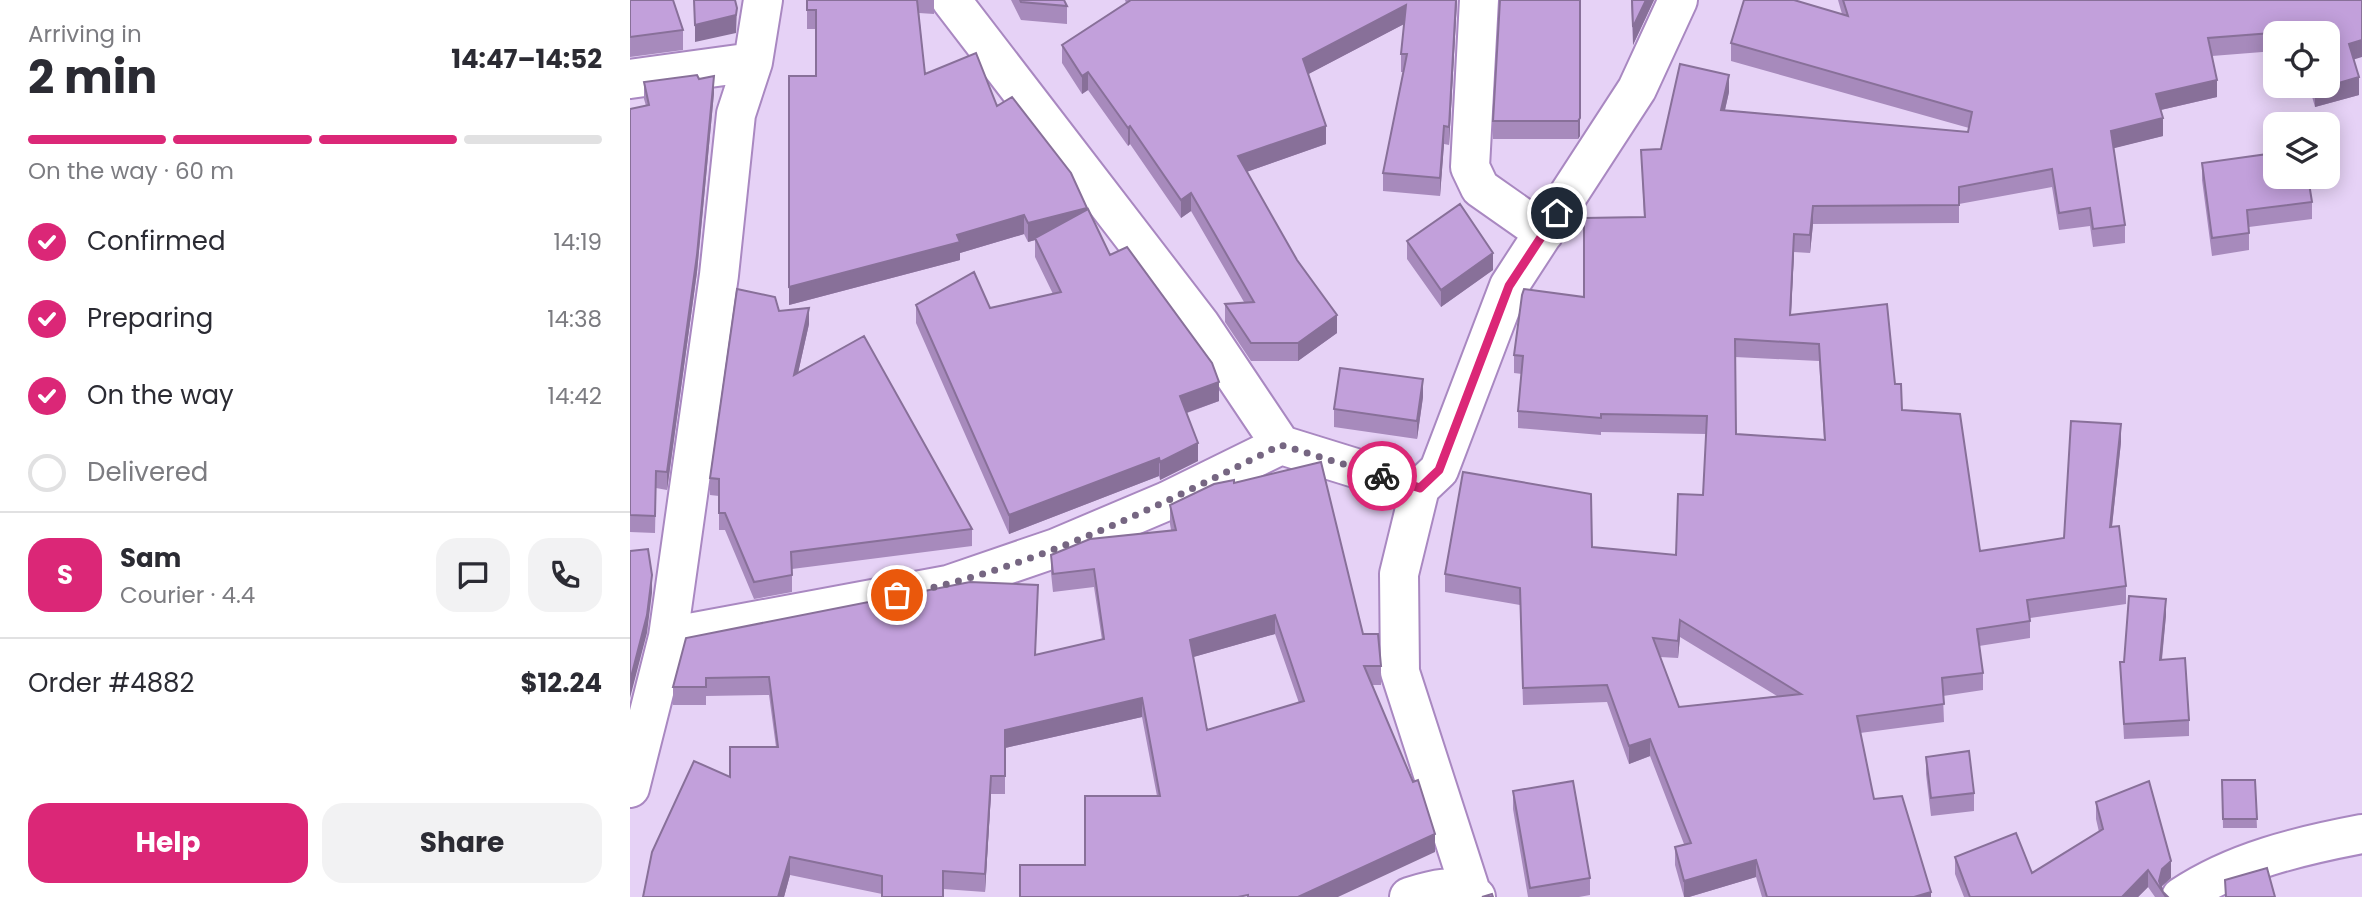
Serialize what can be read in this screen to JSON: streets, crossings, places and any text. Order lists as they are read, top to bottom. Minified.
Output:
{"page":{"heading":["2 min","Arriving in","14:47–14:52"],"panel":["Sam","Courier · 4.4","Order #4882","$12.24"],"bar":"On the way · 60 m","list":[["Confirmed","14:19"],["Preparing","14:38"],["On the way","14:42"],"Delivered"],"round":"S","buttons":["Help","Share"]}}
